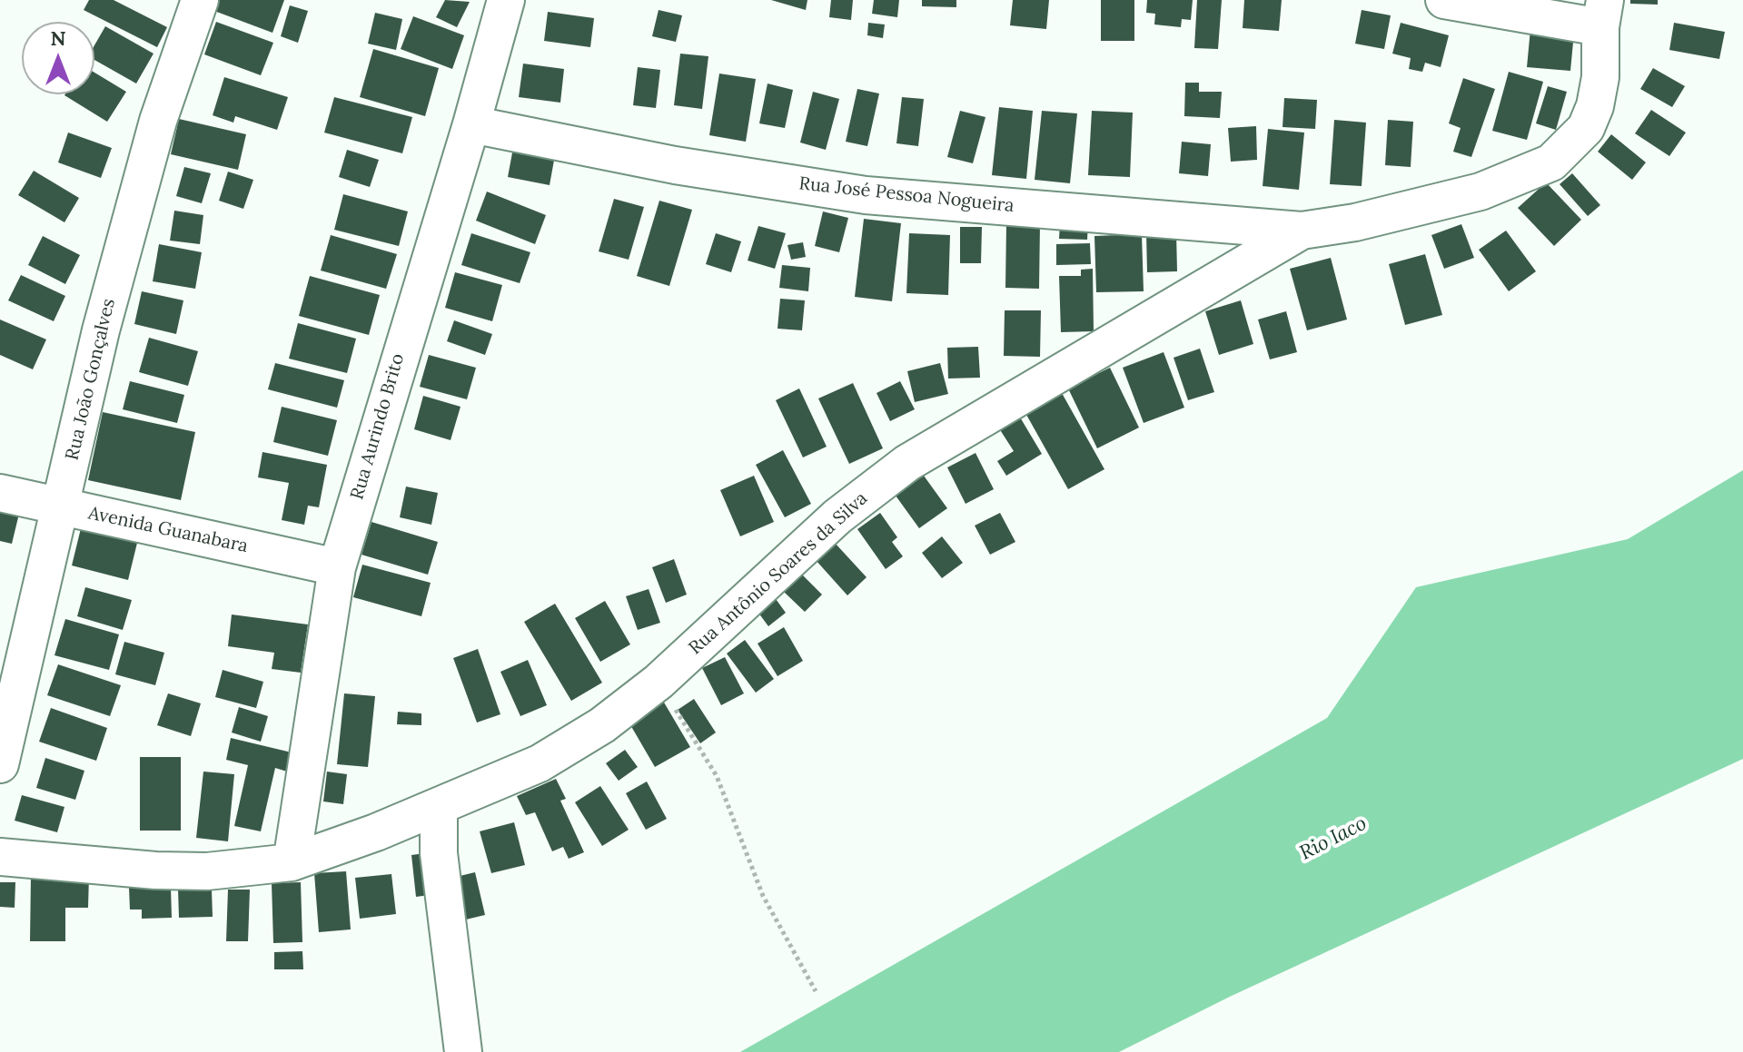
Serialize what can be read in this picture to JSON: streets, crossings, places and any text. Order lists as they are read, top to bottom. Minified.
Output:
{"streets":{"street":["Rua José Pessoa Nogueira","Rua João Gonçalves","Rua Aurindo Brito","Avenida Guanabara","Rua Antônio Soares da Silva"]},"crossings":[["Rua José Pessoa Nogueira","Rua Aurindo Brito"],["Rua José Pessoa Nogueira","Rua Antônio Soares da Silva"],["Rua João Gonçalves","Avenida Guanabara"],["Rua Aurindo Brito","Avenida Guanabara"],["Rua Aurindo Brito","Rua Antônio Soares da Silva"]],"water":["Rio Iaco"],"north":"top"}
